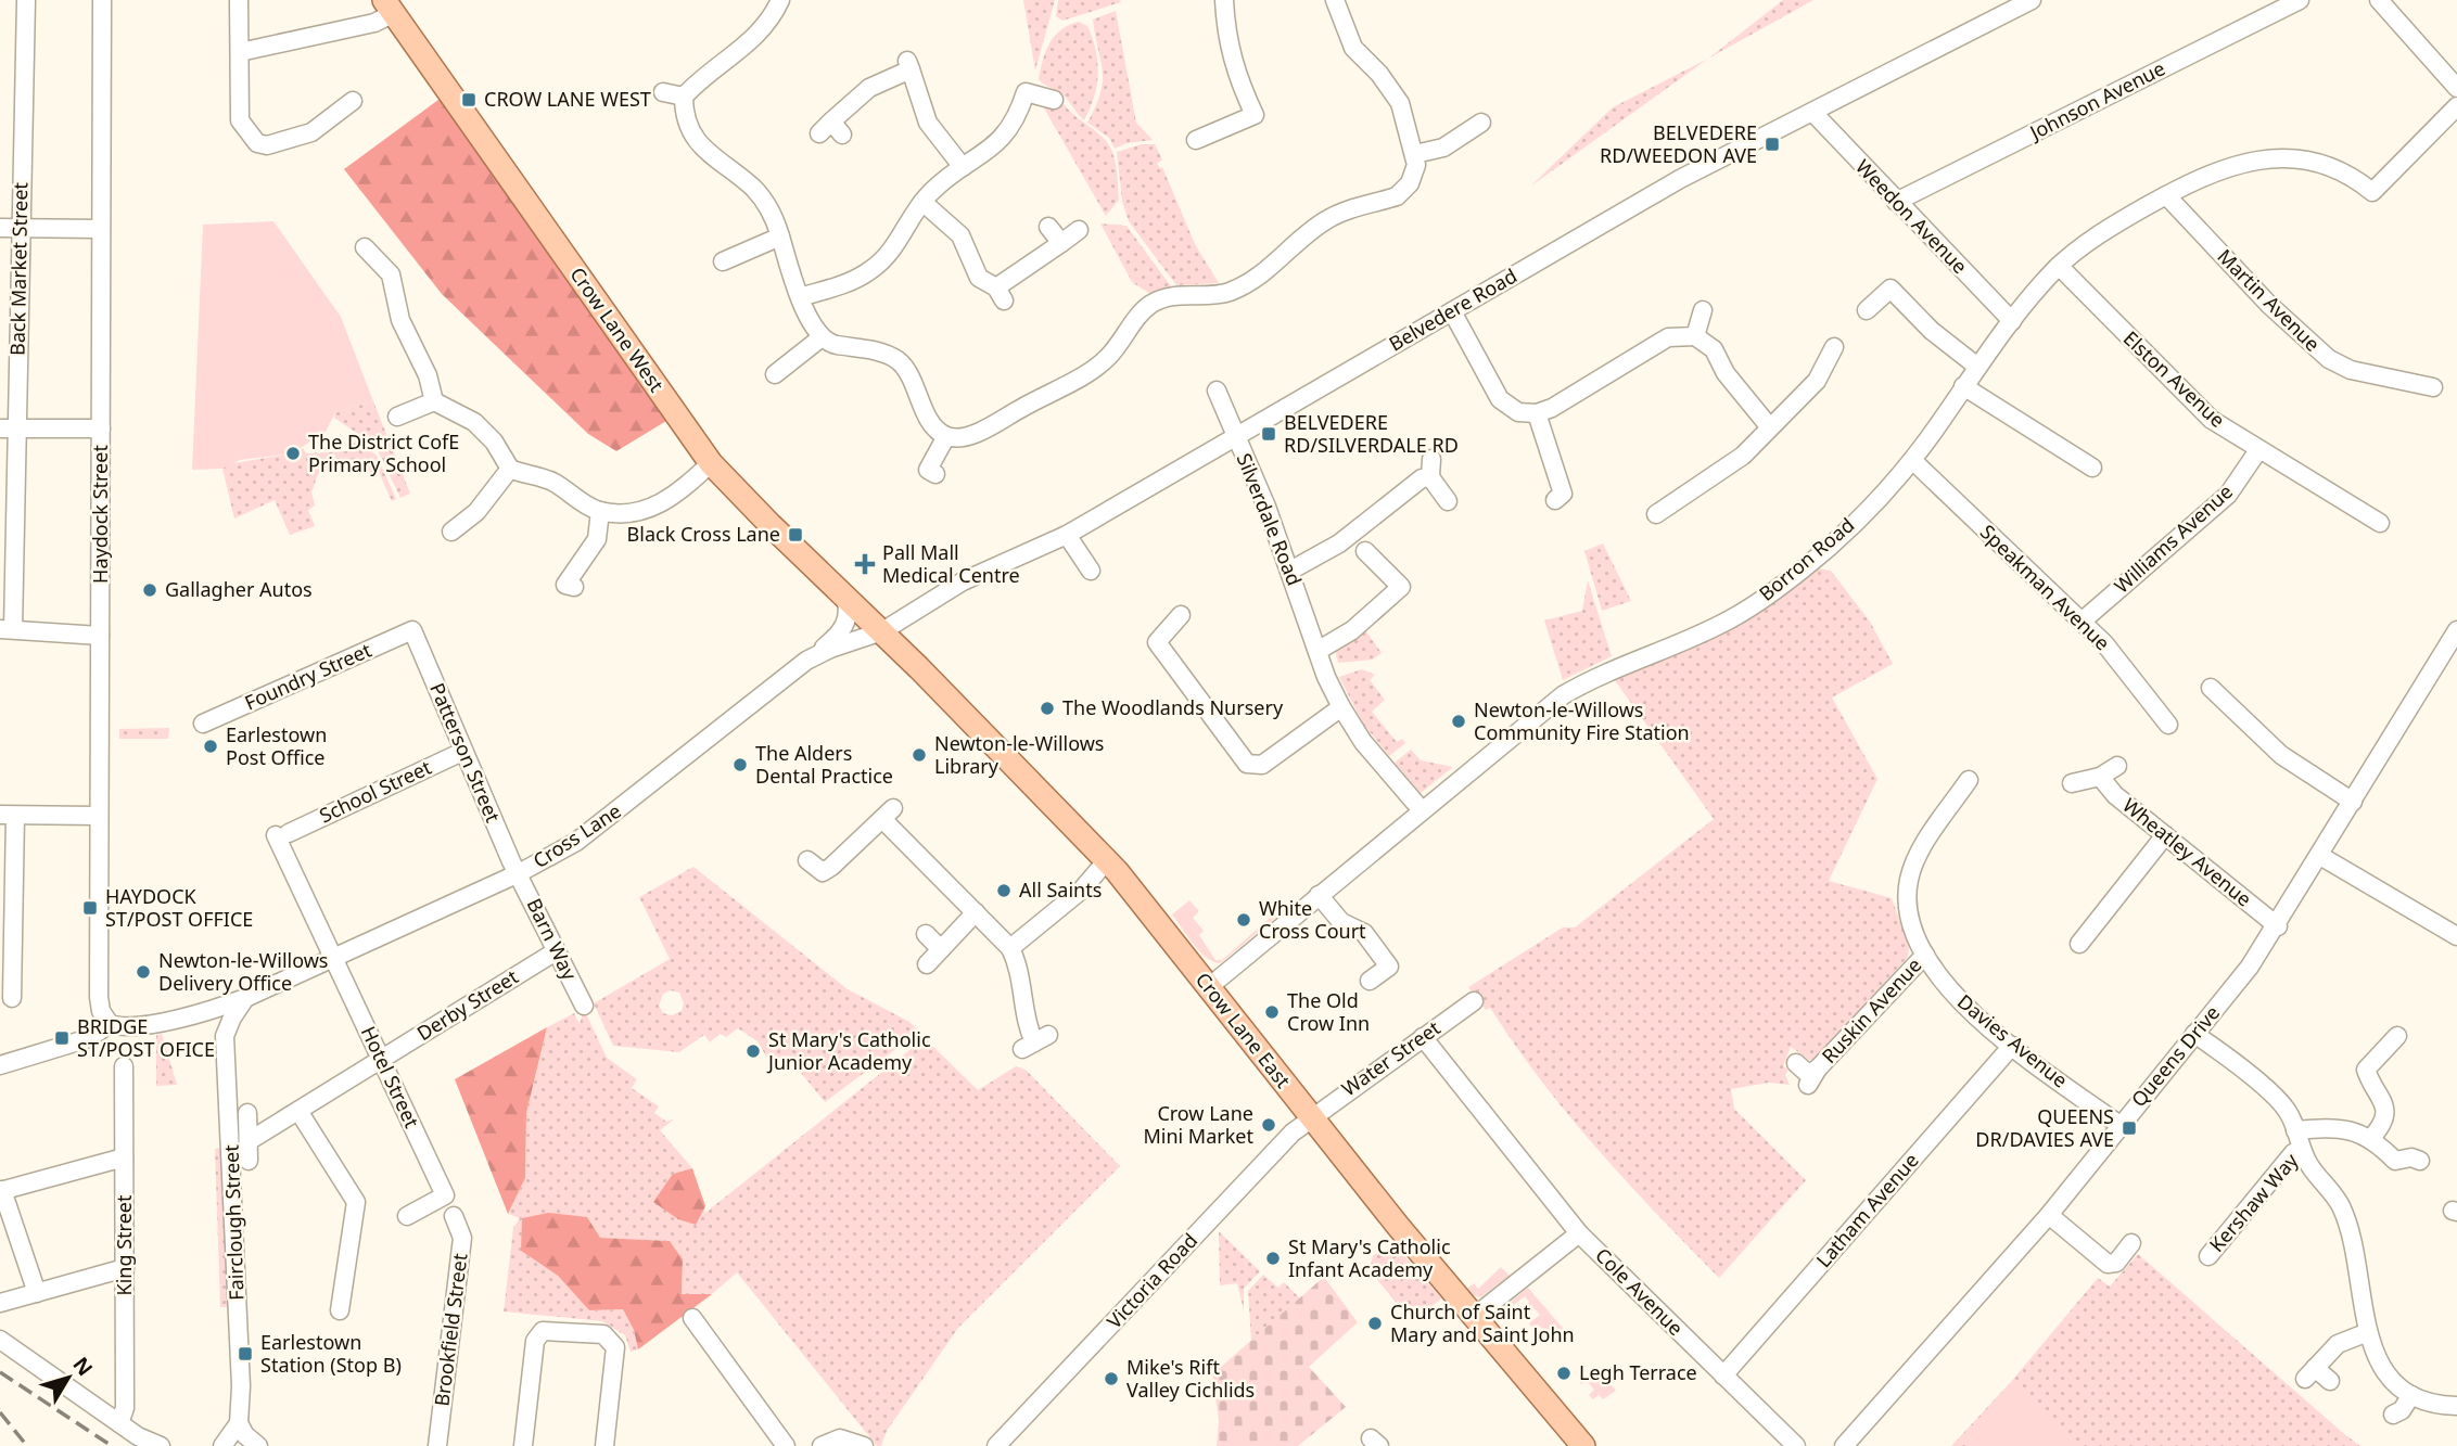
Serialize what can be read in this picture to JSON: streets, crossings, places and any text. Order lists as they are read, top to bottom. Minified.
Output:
{"streets":{"main road":["Crow Lane West","Crow Lane East"],"street":["Johnson Avenue","Weedon Avenue","Back Market Street","Martin Avenue","Belvedere Road","Elston Avenue","Haydock Street","Silverdale Road","Williams Avenue","Borron Road","Speakman Avenue","Foundry Street","Patterson Street","School Street","Cross Lane","Wheatley Avenue","Barn Way","Derby Street","Ruskin Avenue","Davies Avenue","Queens Drive","Water Street","Hotel Street","Kershaw Way","Latham Avenue","Fairclough Street","King Street","Victoria Road","Cole Avenue","Brookfield Street"]},"crossings":[["Johnson Avenue","Weedon Avenue"],["Weedon Avenue","Belvedere Road"],["Weedon Avenue","Borron Road"],["Martin Avenue","Borron Road"],["Belvedere Road","Crow Lane West"],["Belvedere Road","Silverdale Road"],["Belvedere Road","Cross Lane"],["Belvedere Road","Crow Lane East"],["Crow Lane West","Cross Lane"],["Crow Lane West","Crow Lane East"],["Elston Avenue","Williams Avenue"],["Elston Avenue","Borron Road"],["Haydock Street","Cross Lane"],["Silverdale Road","Borron Road"],["Williams Avenue","Speakman Avenue"],["Borron Road","Speakman Avenue"],["Borron Road","Crow Lane East"],["Foundry Street","Patterson Street"],["Patterson Street","School Street"],["Patterson Street","Cross Lane"],["Patterson Street","Barn Way"],["School Street","Hotel Street"],["Cross Lane","Barn Way"],["Cross Lane","Crow Lane East"],["Cross Lane","Hotel Street"],["Wheatley Avenue","Queens Drive"],["Barn Way","Derby Street"],["Derby Street","Hotel Street"],["Ruskin Avenue","Davies Avenue"],["Crow Lane East","Water Street"],["Crow Lane East","Victoria Road"],["Crow Lane East","Cole Avenue"],["Davies Avenue","Queens Drive"],["Davies Avenue","Latham Avenue"],["Water Street","Victoria Road"],["Water Street","Cole Avenue"],["Hotel Street","Brookfield Street"],["Latham Avenue","Cole Avenue"]],"places":{"transit":["CROW LANE WEST","BELVEDERE RD/WEEDON AVE","BELVEDERE RD/SILVERDALE RD","Black Cross Lane","HAYDOCK ST/POST OFFICE","BRIDGE ST/POST OFICE","QUEENS DR/DAVIES AVE","Earlestown Station (Stop B)"],"other":["The District CofE Primary School","Gallagher Autos","The Woodlands Nursery","Newton-le-Willows Community Fire Station","Earlestown Post Office","Newton-le-Willows Library","The Alders Dental Practice","All Saints","White Cross Court","Newton-le-Willows Delivery Office","The Old Crow Inn","St Mary's Catholic Junior Academy","Crow Lane Mini Market","St Mary's Catholic Infant Academy","Church of Saint Mary and Saint John","Legh Terrace","Mike's Rift Valley Cichlids"],"health":["Pall Mall Medical Centre"]},"north":"top right"}
